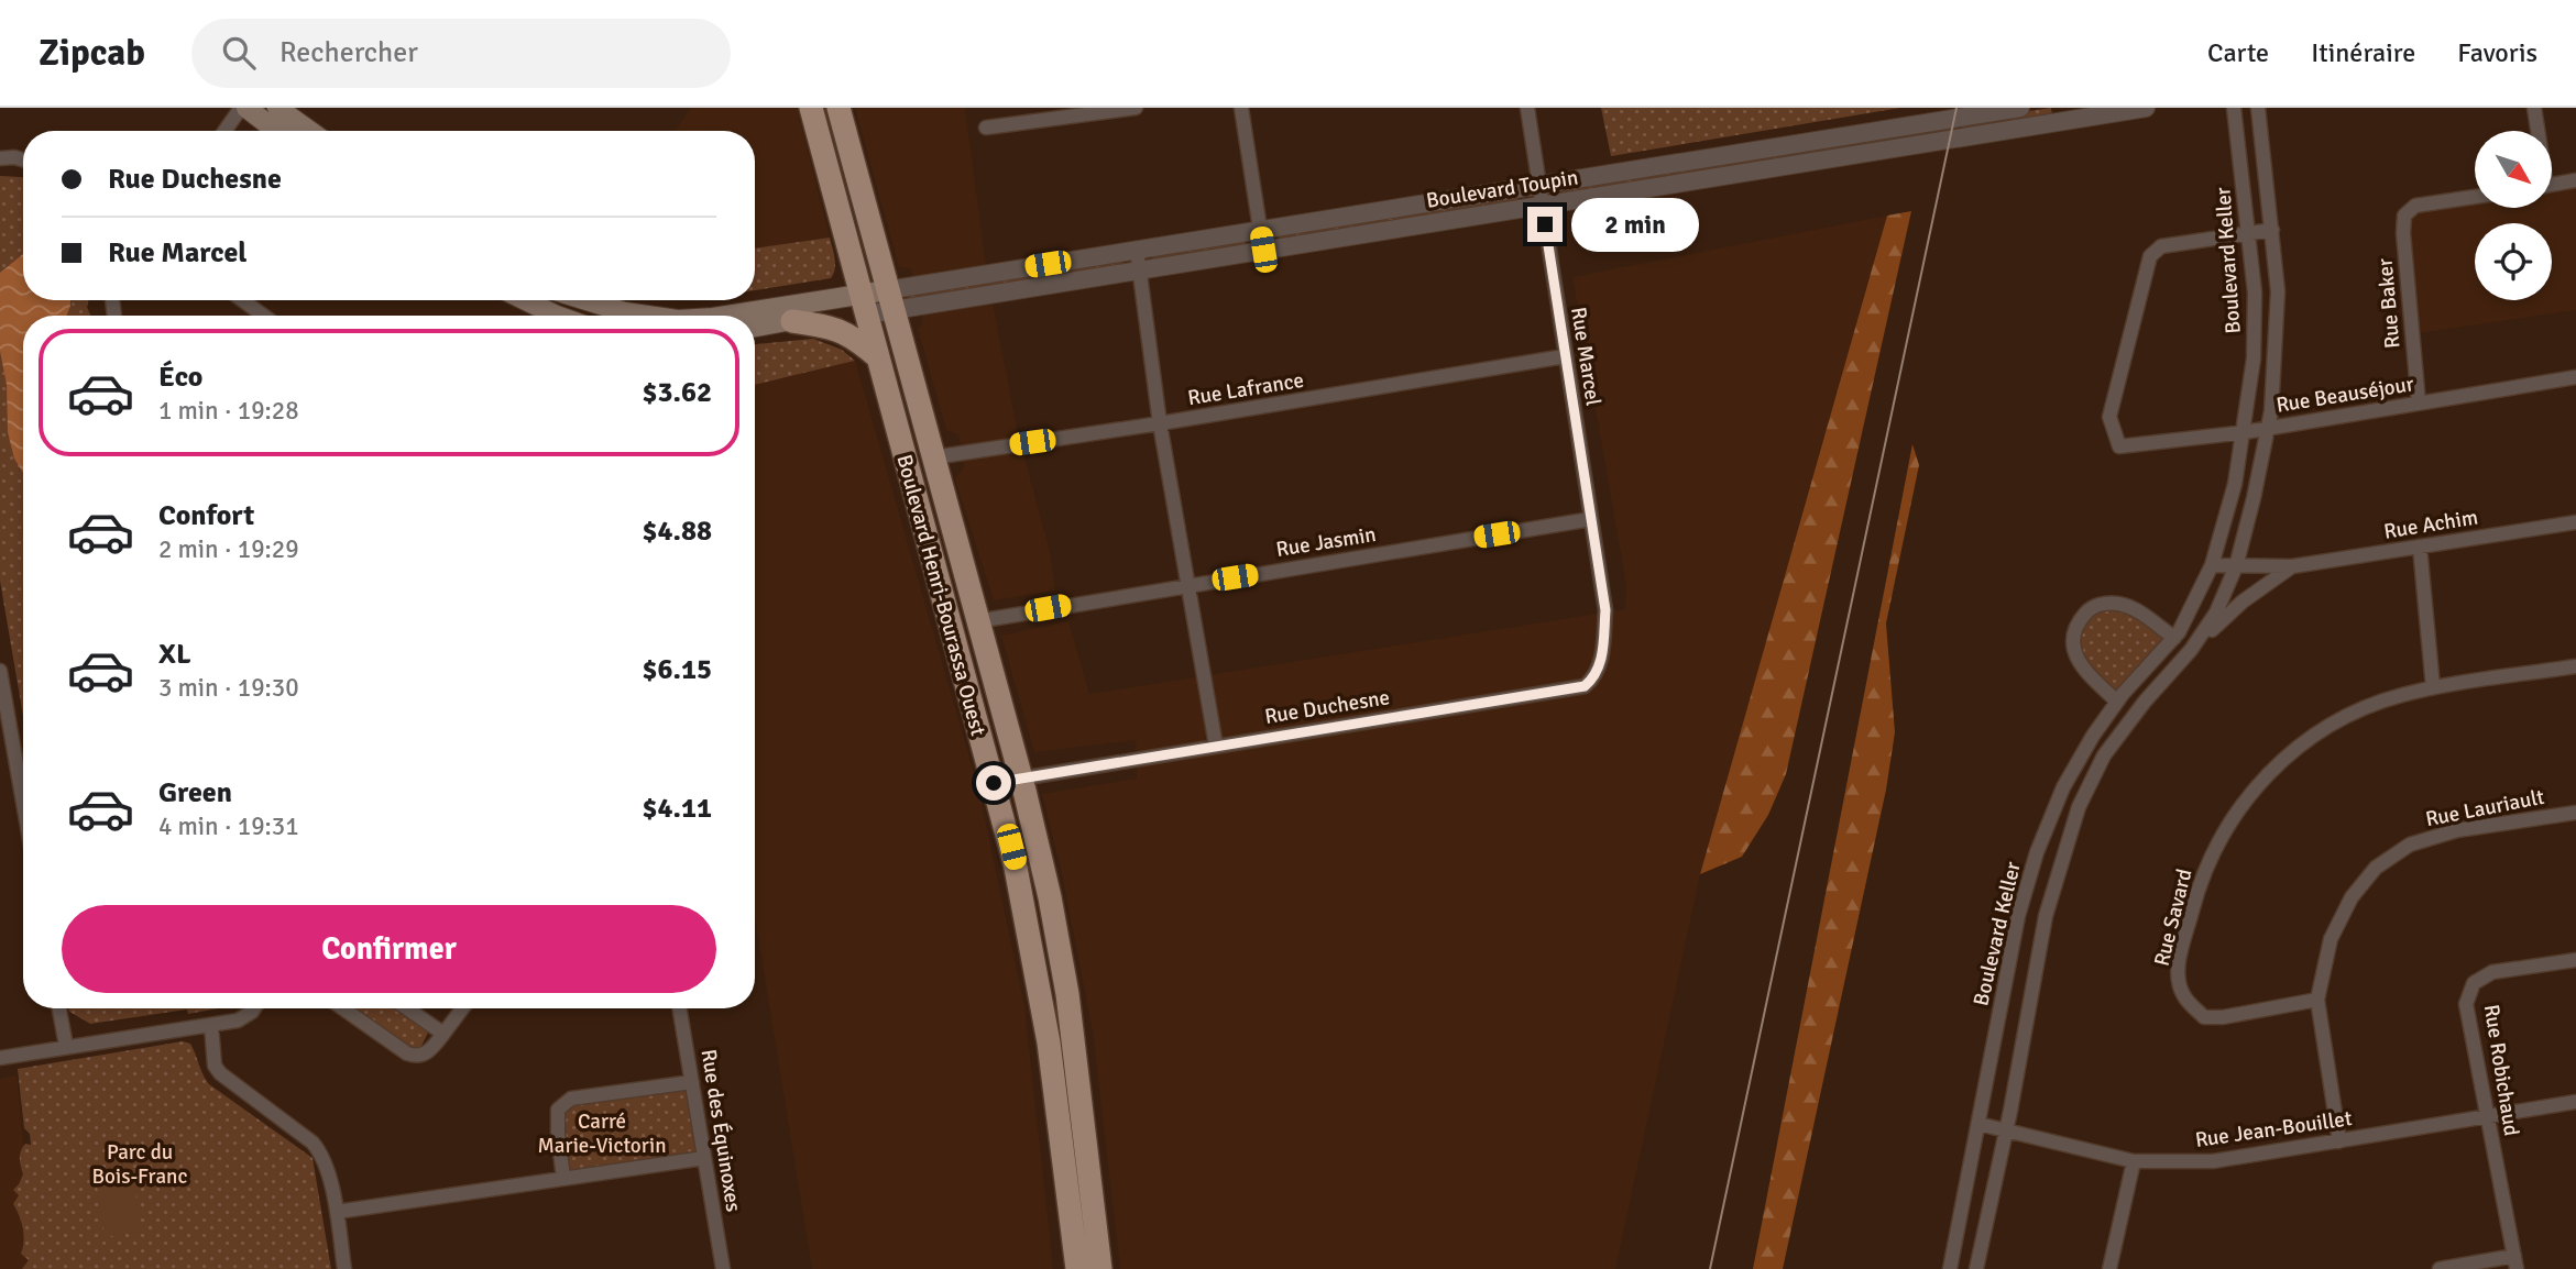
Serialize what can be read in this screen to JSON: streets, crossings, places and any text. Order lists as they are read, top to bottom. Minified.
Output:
{"streets":{"main road":["Boulevard Toupin","Boulevard Henri-Bourassa Ouest"],"street":["Boulevard Keller","Rue Baker","Rue Marcel","Rue Lafrance","Rue Beauséjour","Rue Achim","Rue Jasmin","Rue Duchesne","Rue Lauriault","Rue Savard","Rue Robichaud","Rue Jean-Bouillet","Rue des Équinoxes"]},"crossings":[["Boulevard Toupin","Rue Marcel"],["Boulevard Toupin","Boulevard Henri-Bourassa Ouest"],["Boulevard Keller","Rue Beauséjour"],["Boulevard Keller","Rue Achim"],["Boulevard Keller","Rue Jean-Bouillet"],["Rue Baker","Rue Beauséjour"],["Rue Marcel","Rue Lafrance"],["Rue Marcel","Rue Jasmin"],["Rue Marcel","Rue Duchesne"],["Rue Lafrance","Boulevard Henri-Bourassa Ouest"],["Rue Jasmin","Boulevard Henri-Bourassa Ouest"],["Boulevard Henri-Bourassa Ouest","Rue Duchesne"],["Rue Lauriault","Rue Savard"],["Rue Lauriault","Rue Jean-Bouillet"],["Rue Robichaud","Rue Jean-Bouillet"]],"parks":["Carré Marie-Victorin","Parc du Bois-Franc"],"north":"bottom right","page":{"header":"Zipcab","search":"Rechercher","nav":["Carte","Itinéraire","Favoris"],"banner":["Rue Duchesne","Rue Marcel"],"bubble":"2 min","list":[{"name":"Éco","note":"1 min · 19:28","value":"$3.62"},{"name":"Confort","note":"2 min · 19:29","value":"$4.88"},{"name":"XL","note":"3 min · 19:30","value":"$6.15"},{"name":"Green","note":"4 min · 19:31","value":"$4.11"}],"buttons":"Confirmer"}}
